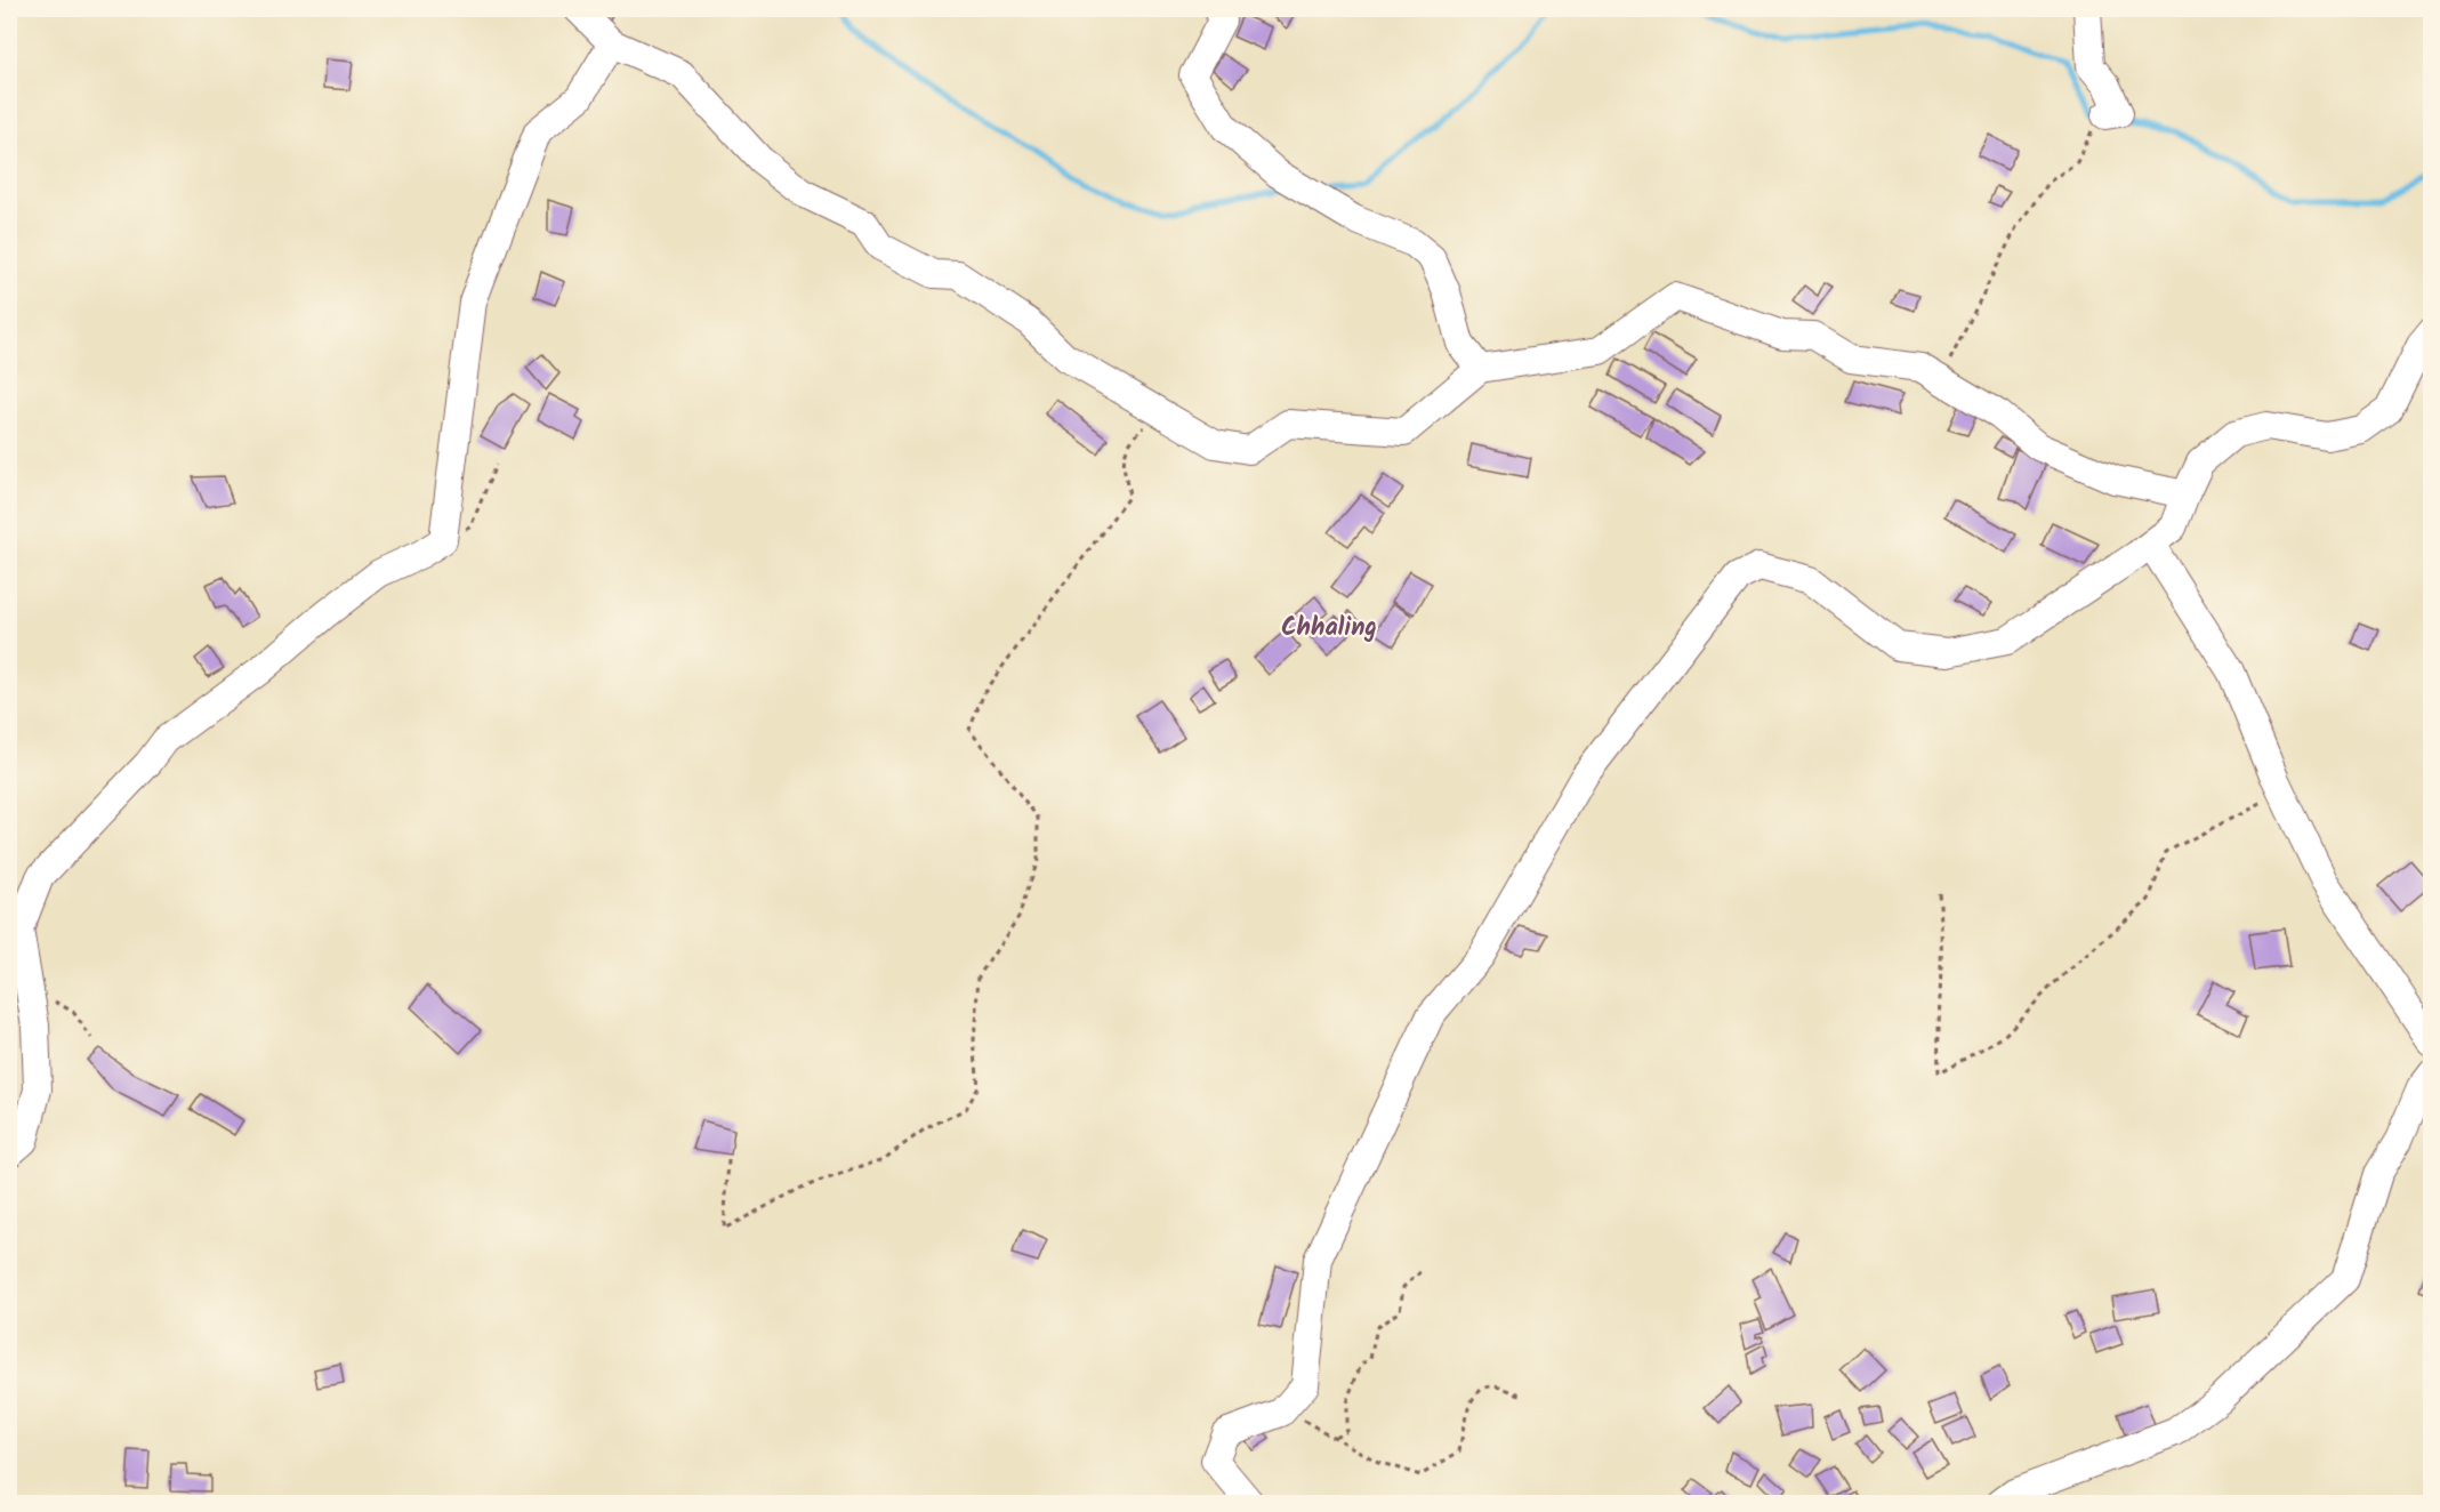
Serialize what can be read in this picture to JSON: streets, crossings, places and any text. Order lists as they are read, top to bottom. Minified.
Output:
{"districts":["Chhaling"]}
